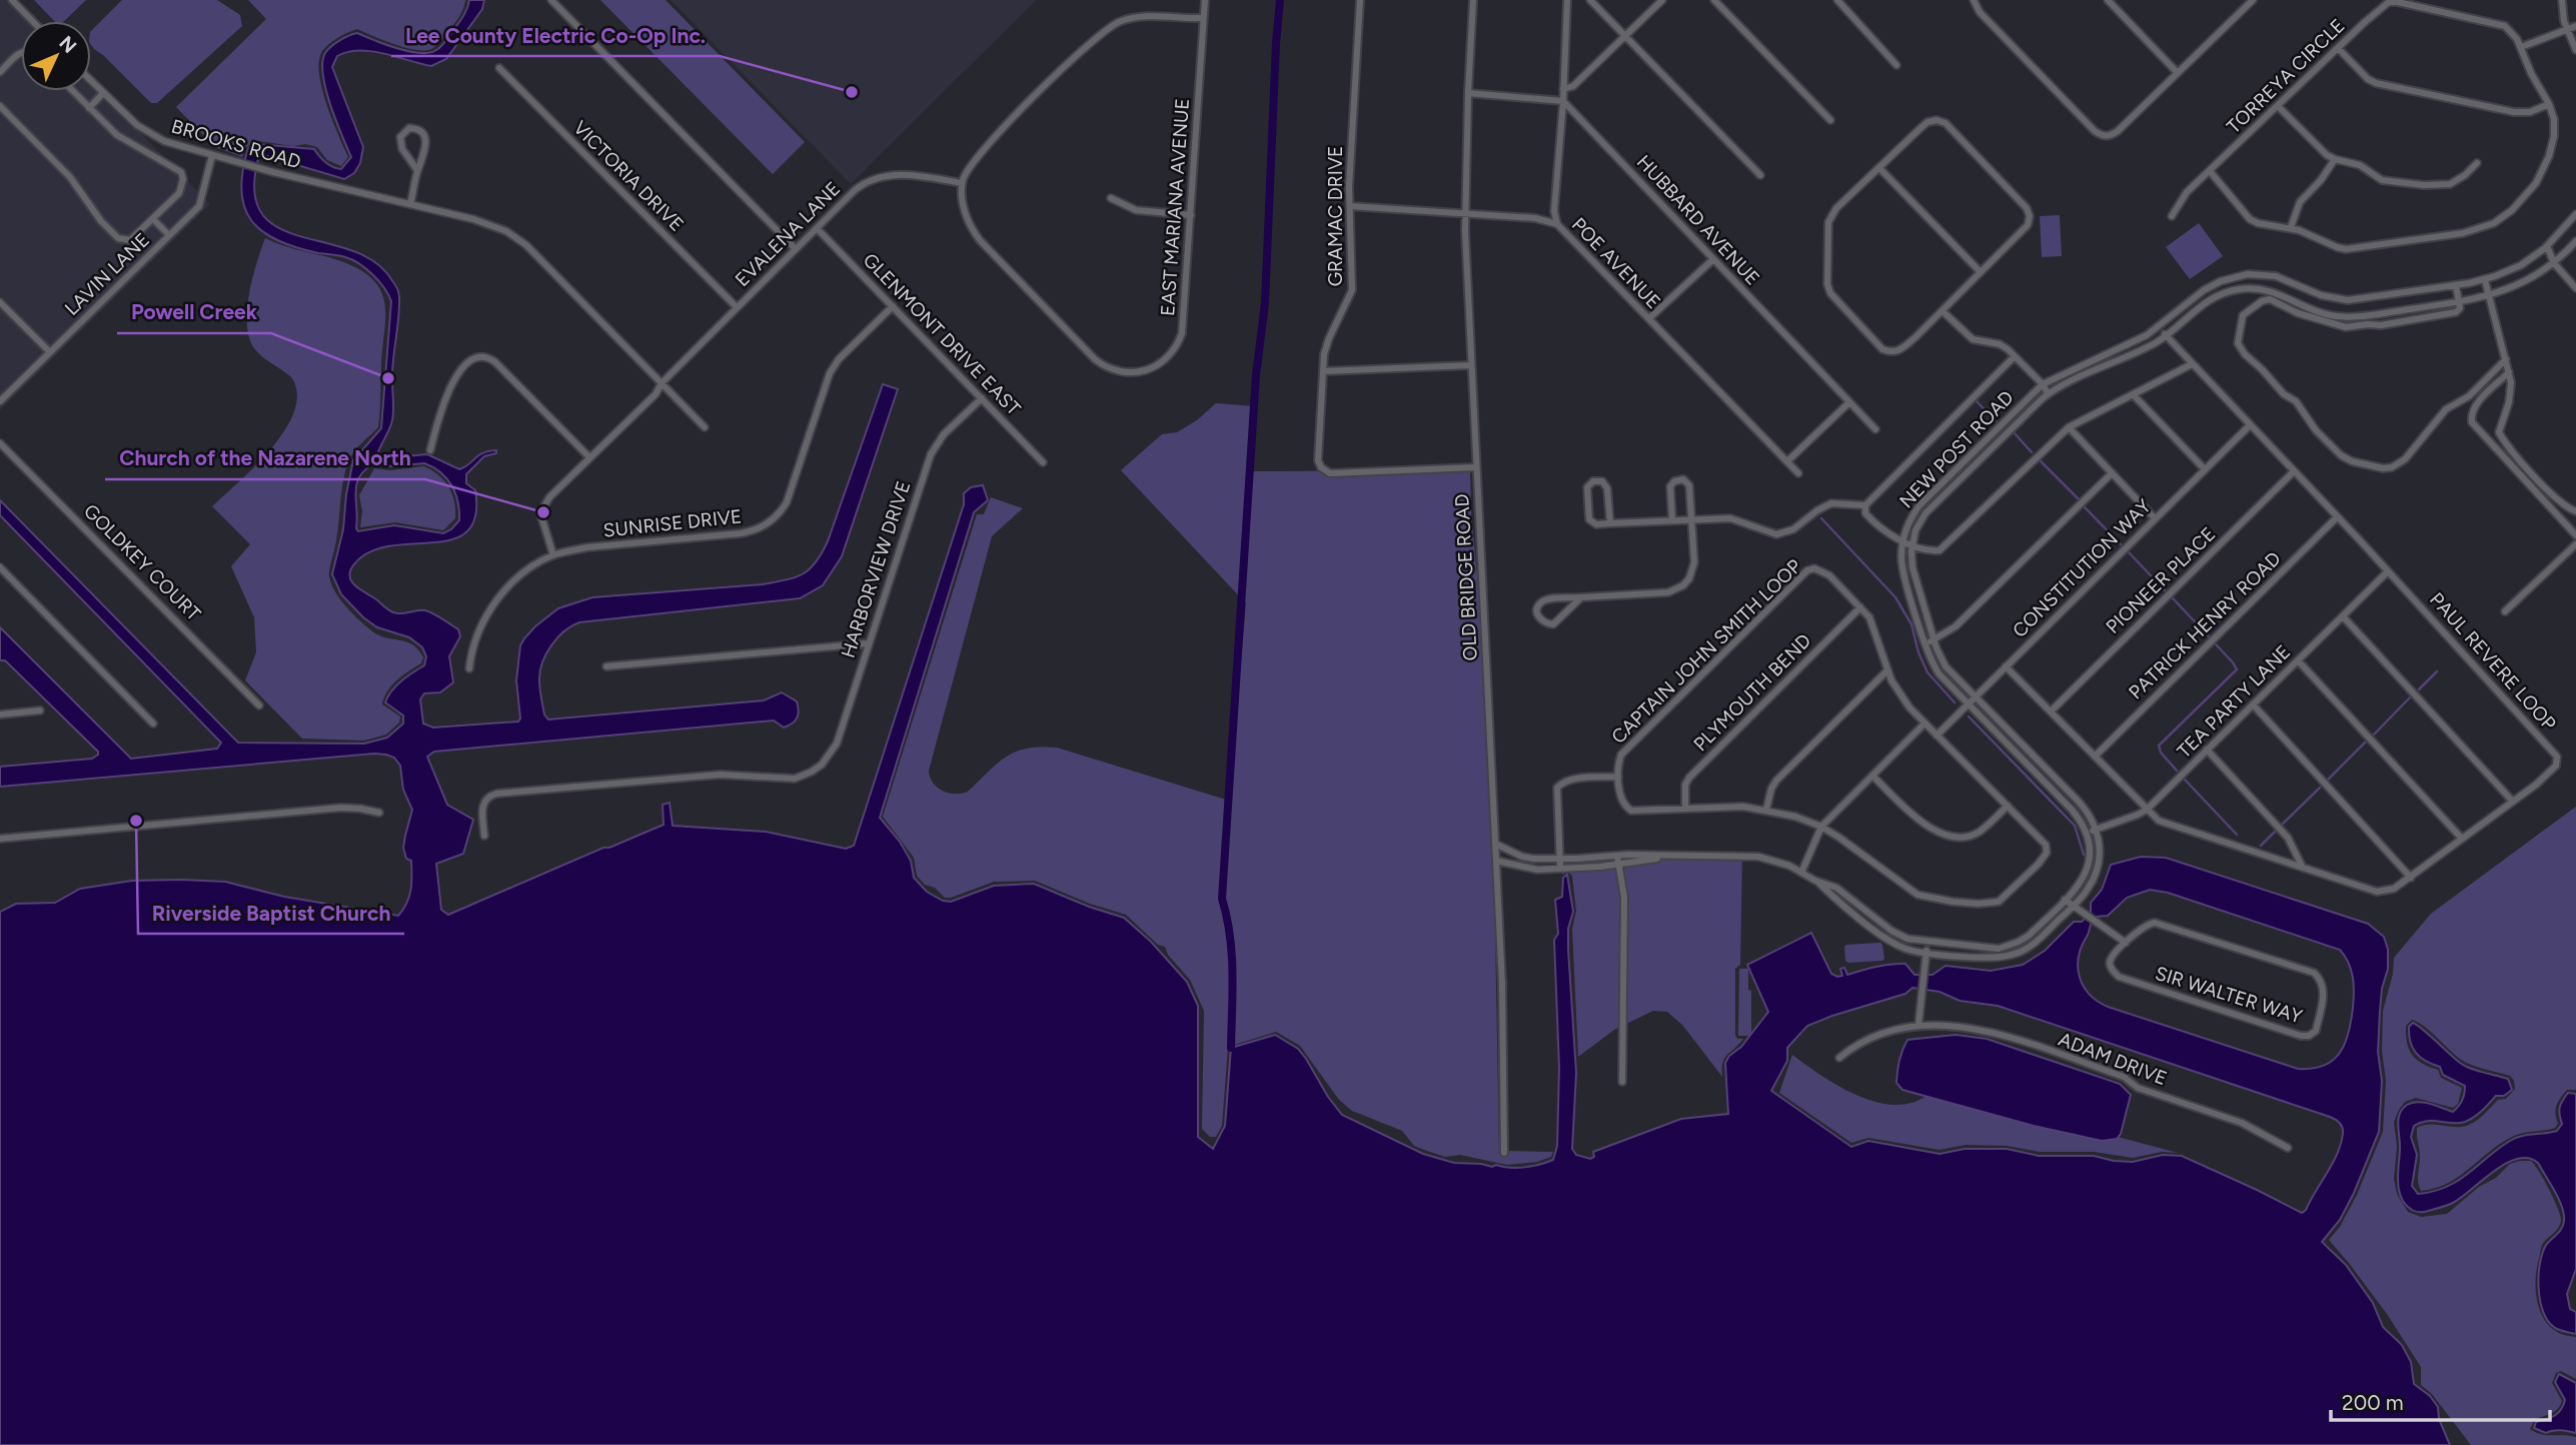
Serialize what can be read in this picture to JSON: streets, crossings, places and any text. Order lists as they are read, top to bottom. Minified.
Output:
{"streets":{"street":["TORREYA CIRCLE","BROOKS ROAD","VICTORIA DRIVE","EAST MARIANA AVENUE","GRAMAC DRIVE","HUBBARD AVENUE","EVALENA LANE","POE AVENUE","LAVIN LANE","GLENMONT DRIVE EAST","NEW POST ROAD","SUNRISE DRIVE","GOLDKEY COURT","CONSTITUTION WAY","HARBORVIEW DRIVE","OLD BRIDGE ROAD","PIONEER PLACE","PATRICK HENRY ROAD","CAPTAIN JOHN SMITH LOOP","PAUL REVERE LOOP","PLYMOUTH BEND","TEA PARTY LANE","SIR WALTER WAY","ADAM DRIVE"]},"crossings":[["BROOKS ROAD","EVALENA LANE"],["BROOKS ROAD","LAVIN LANE"],["VICTORIA DRIVE","EVALENA LANE"],["EAST MARIANA AVENUE","EVALENA LANE"],["GRAMAC DRIVE","POE AVENUE"],["GRAMAC DRIVE","OLD BRIDGE ROAD"],["EVALENA LANE","GLENMONT DRIVE EAST"],["EVALENA LANE","SUNRISE DRIVE"],["POE AVENUE","OLD BRIDGE ROAD"],["GLENMONT DRIVE EAST","SUNRISE DRIVE"],["GLENMONT DRIVE EAST","HARBORVIEW DRIVE"],["NEW POST ROAD","CONSTITUTION WAY"],["NEW POST ROAD","PAUL REVERE LOOP"],["NEW POST ROAD","TEA PARTY LANE"],["CONSTITUTION WAY","CAPTAIN JOHN SMITH LOOP"],["CONSTITUTION WAY","PAUL REVERE LOOP"],["PIONEER PLACE","PAUL REVERE LOOP"],["PATRICK HENRY ROAD","PAUL REVERE LOOP"],["CAPTAIN JOHN SMITH LOOP","PLYMOUTH BEND"],["PAUL REVERE LOOP","TEA PARTY LANE"]],"places":["Lee County Electric Co-Op Inc.","Powell Creek","Church of the Nazarene North","Riverside Baptist Church"],"scale_bar":"200 m","north":"top right"}
